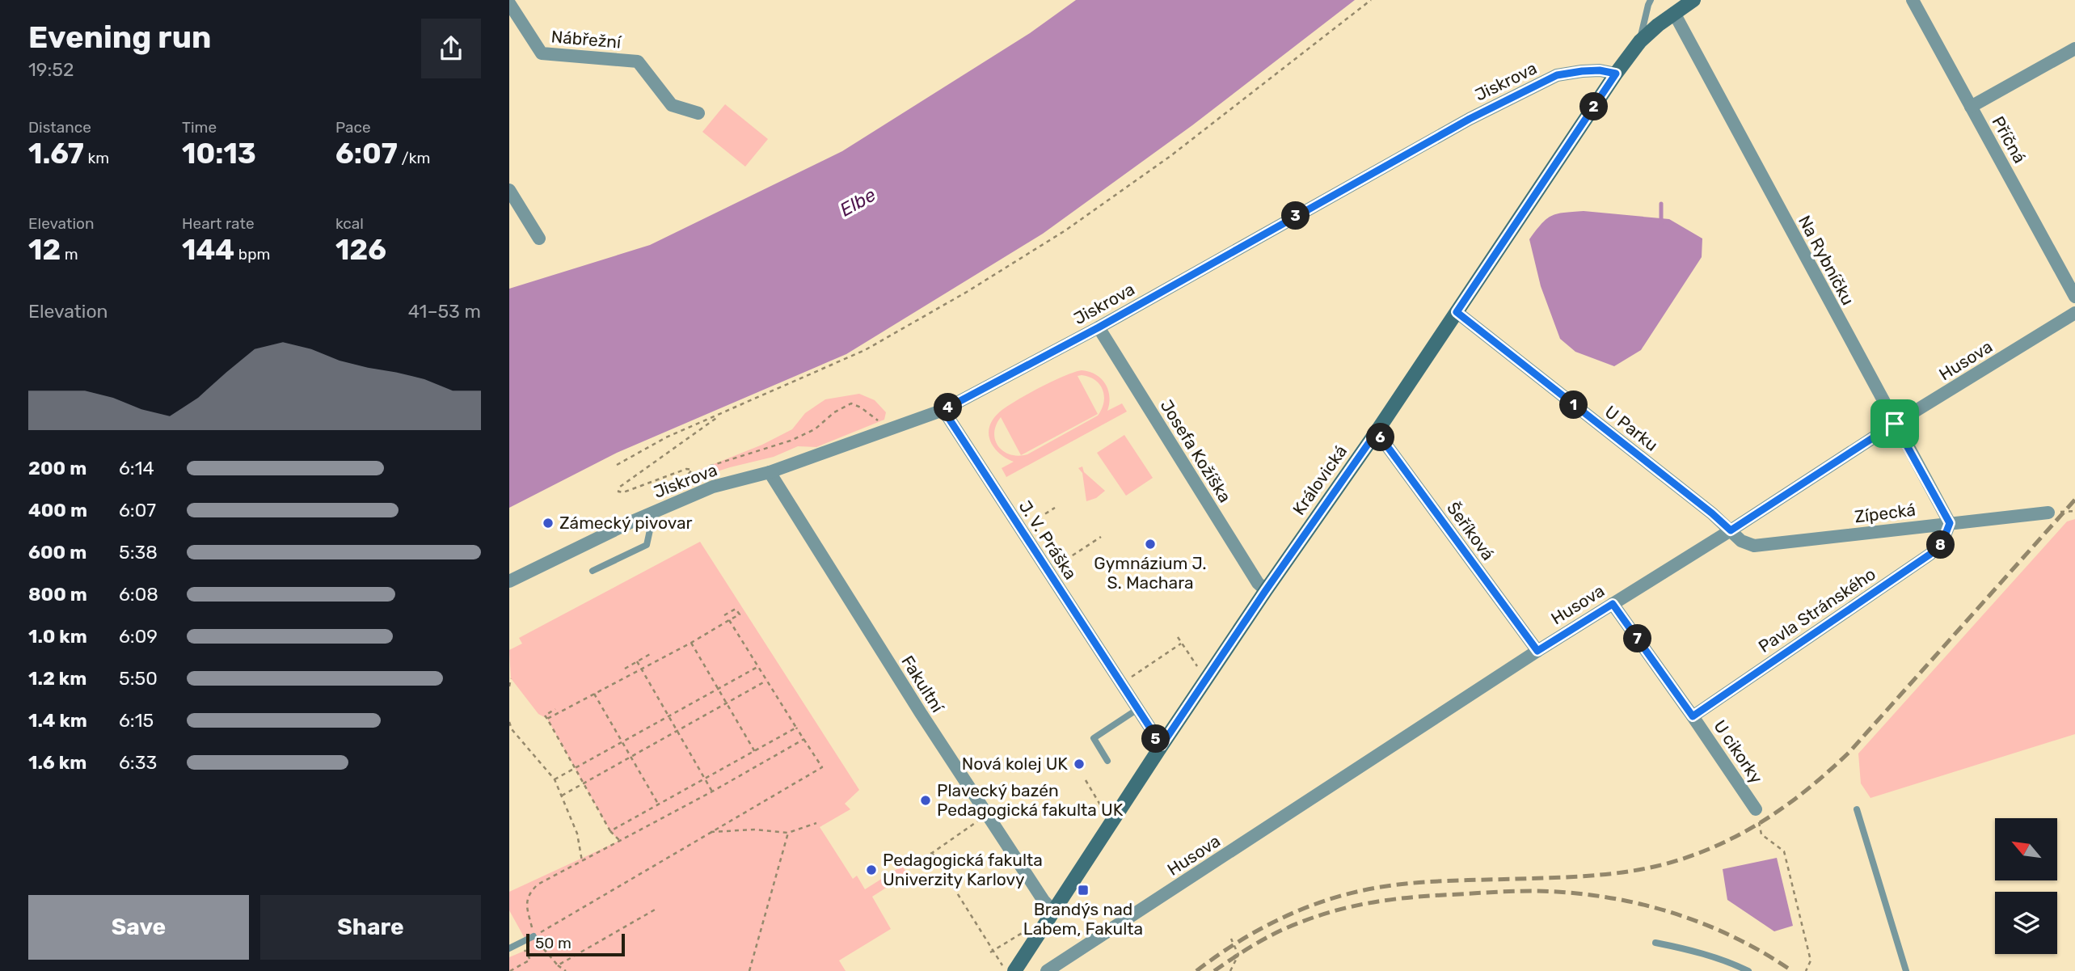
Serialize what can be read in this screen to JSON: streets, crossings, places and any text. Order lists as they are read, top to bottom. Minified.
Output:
{"streets":{"main road":["Královická"],"street":["Nábřežní","Jiskrova","Příčná","Na Rybníčku","Husova","U Parku","Josefa Kožíška","Zípecká","Šeříková","J. V. Práška","Pavla Stránského","Fakultní","U cikorky"]},"crossings":[["Jiskrova","Josefa Kožíška"],["Jiskrova","Královická"],["Jiskrova","J. V. Práška"],["Jiskrova","Fakultní"],["Na Rybníčku","Husova"],["Na Rybníčku","Královická"],["Na Rybníčku","Zípecká"],["Na Rybníčku","Pavla Stránského"],["Husova","U Parku"],["Husova","Zípecká"],["Husova","Šeříková"],["Husova","U cikorky"],["U Parku","Královická"],["U Parku","Zípecká"],["Josefa Kožíška","Královická"],["Královická","Šeříková"],["Královická","J. V. Práška"],["Královická","Fakultní"],["Zípecká","Pavla Stránského"],["Pavla Stránského","U cikorky"]],"water":["Elbe"],"places":{"other":["Zámecký pivovar","Gymnázium J. S. Machara","Nová kolej UK","Plavecký bazén Pedagogická fakulta UK","Pedagogická fakulta Univerzity Karlovy"],"transit":["Brandýs nad Labem, Fakulta"]},"scale_bar":"50 m","north":"top left","page":{"heading":["Evening run","19:52"],"pins":["2","3","1","4","6","8","7","5"],"stats":[["Distance","1.67 km"],["Time","10:13"],["Pace","6:07 /km"],["Elevation","12 m"],["Heart rate","144 bpm"],["kcal","126"]],"chart":["Elevation","41–53 m"],"list":[{"name":"200 m","note":"6:14"},{"name":"400 m","note":"6:07"},{"name":"600 m","note":"5:38"},{"name":"800 m","note":"6:08"},{"name":"1.0 km","note":"6:09"},{"name":"1.2 km","note":"5:50"},{"name":"1.4 km","note":"6:15"},{"name":"1.6 km","note":"6:33"}],"buttons":["Save","Share"],"scale":"50 m"}}
